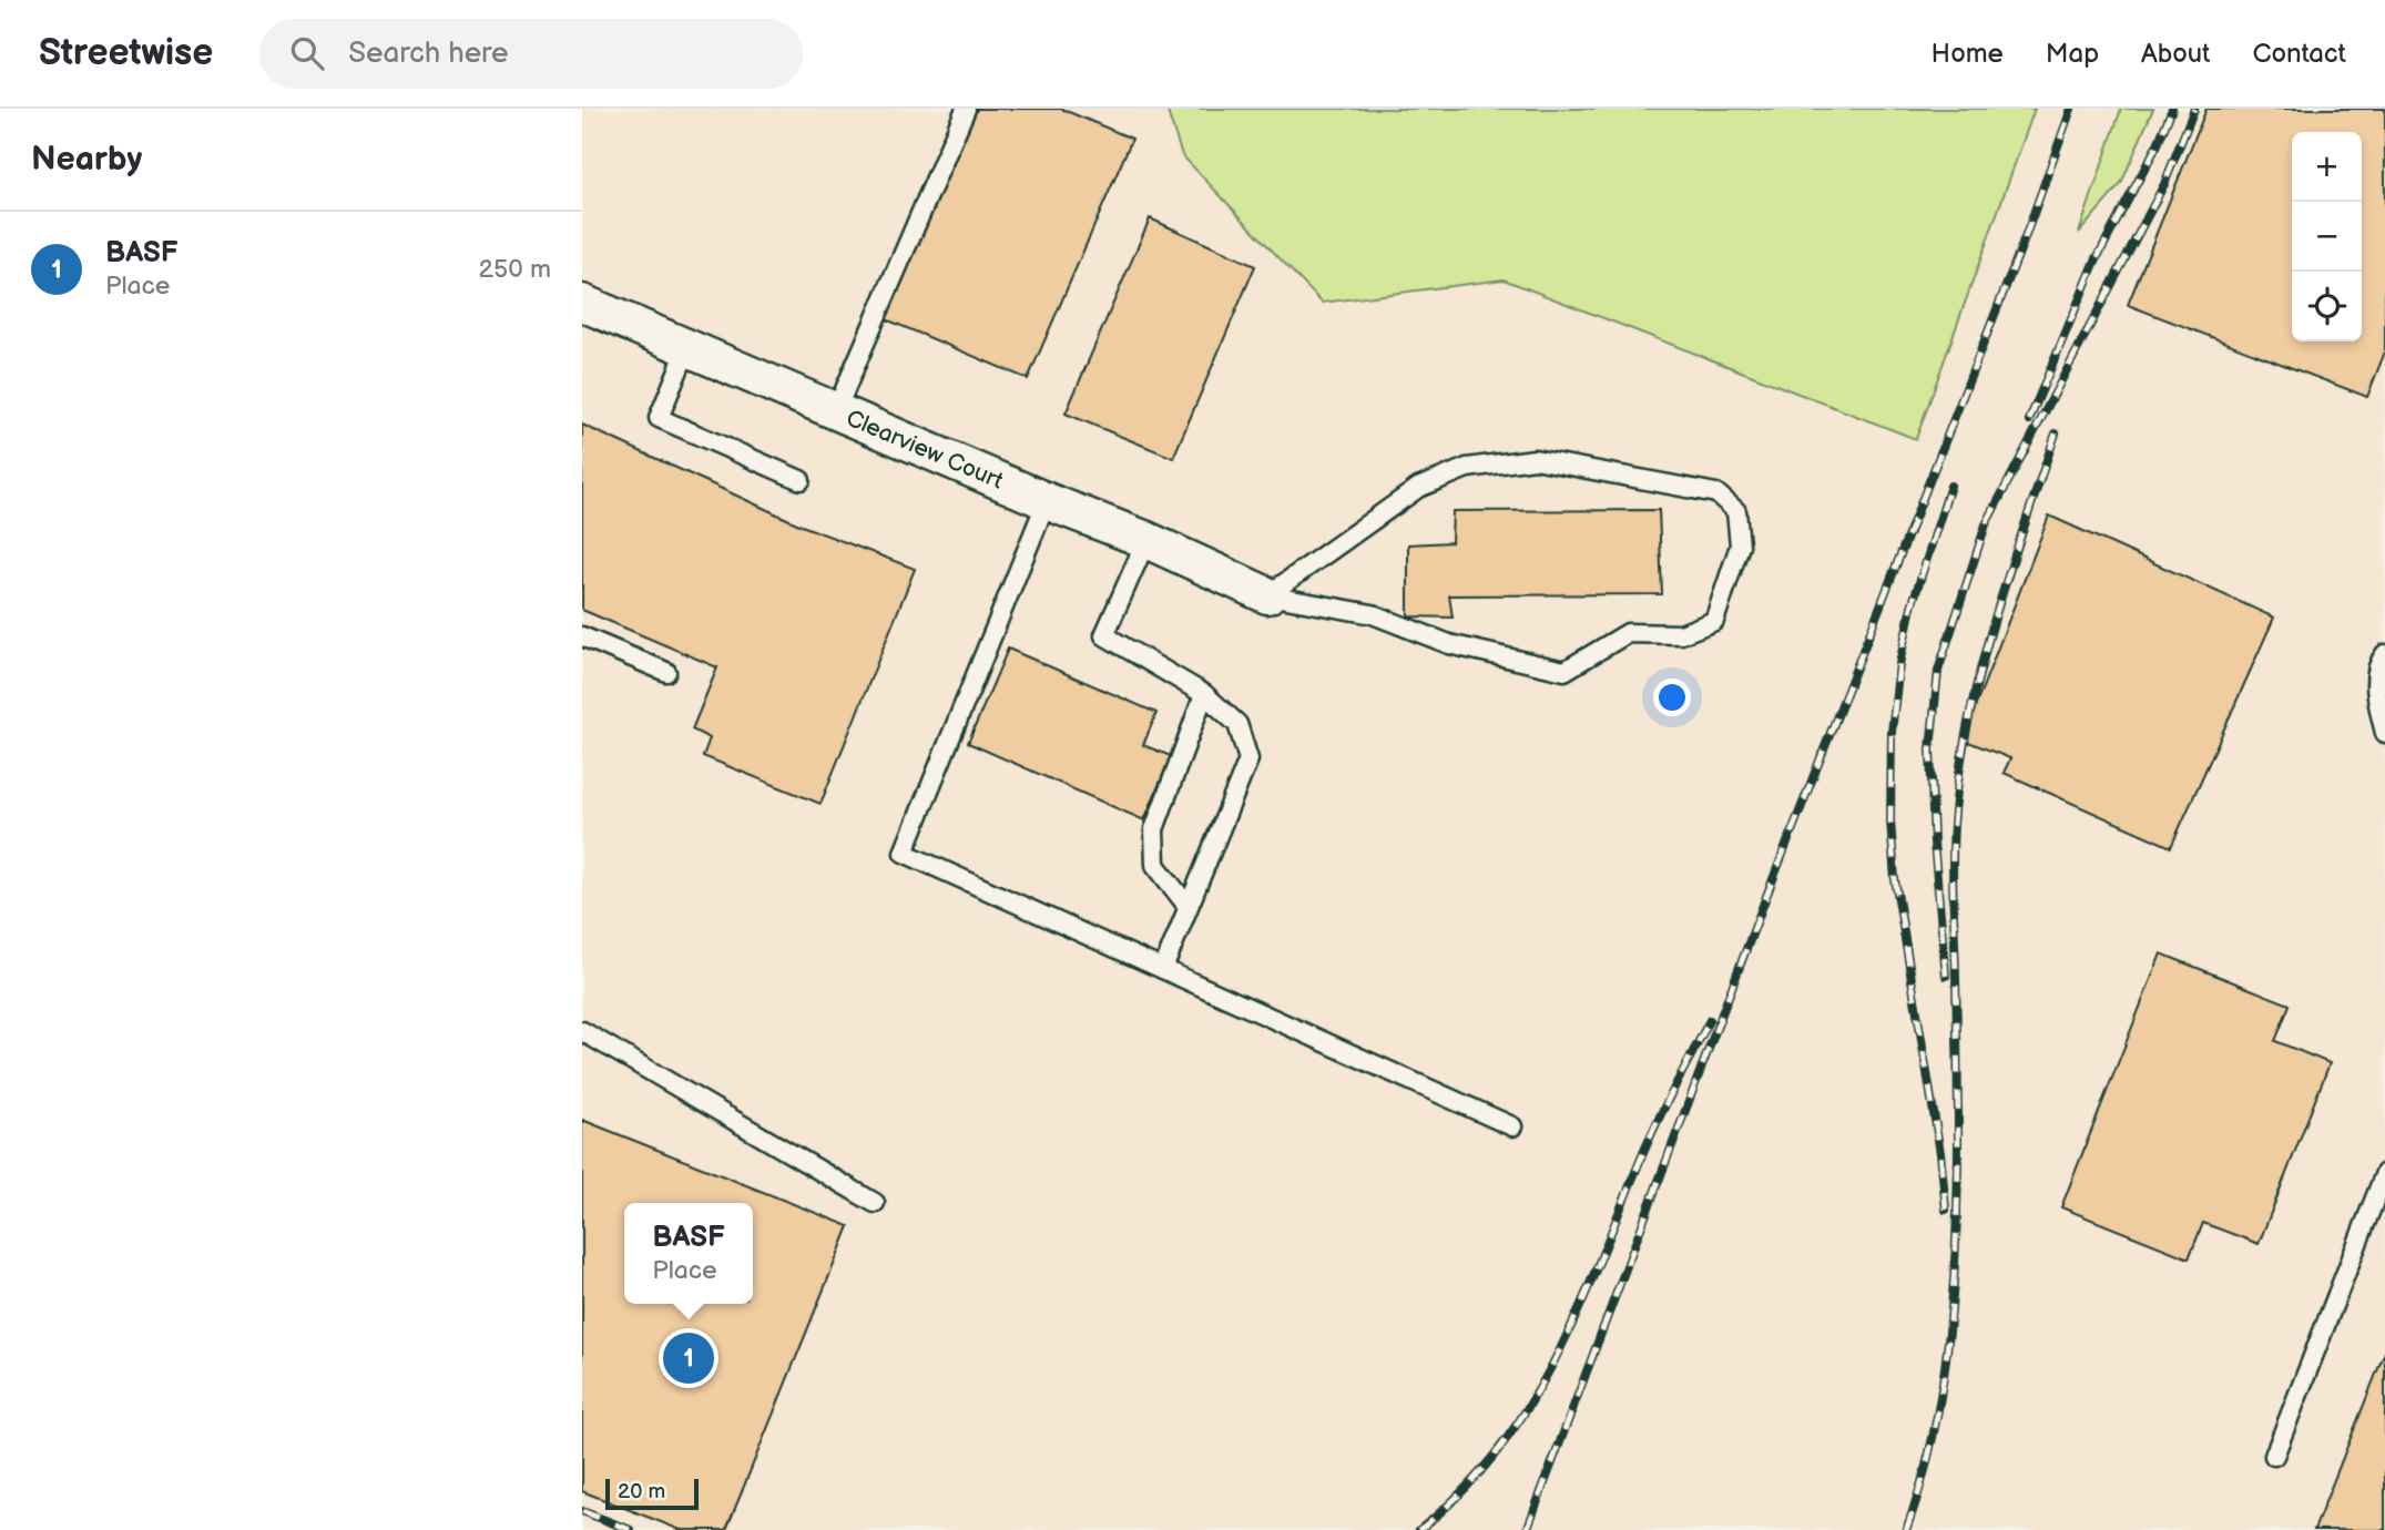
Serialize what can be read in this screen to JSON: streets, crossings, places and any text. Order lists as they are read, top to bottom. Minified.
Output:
{"streets":{"street":["Clearview Court"]},"scale_bar":"20 m","page":{"header":"Streetwise","search":"Search here","nav":["Home","Map","About","Contact"],"heading":"Nearby","map_buttons":["+","−"],"list":[{"mark":"1","name":"BASF","note":"Place","value":"250 m"}],"popup":["BASF","Place"],"pins":"1","scale":"20 m"}}
